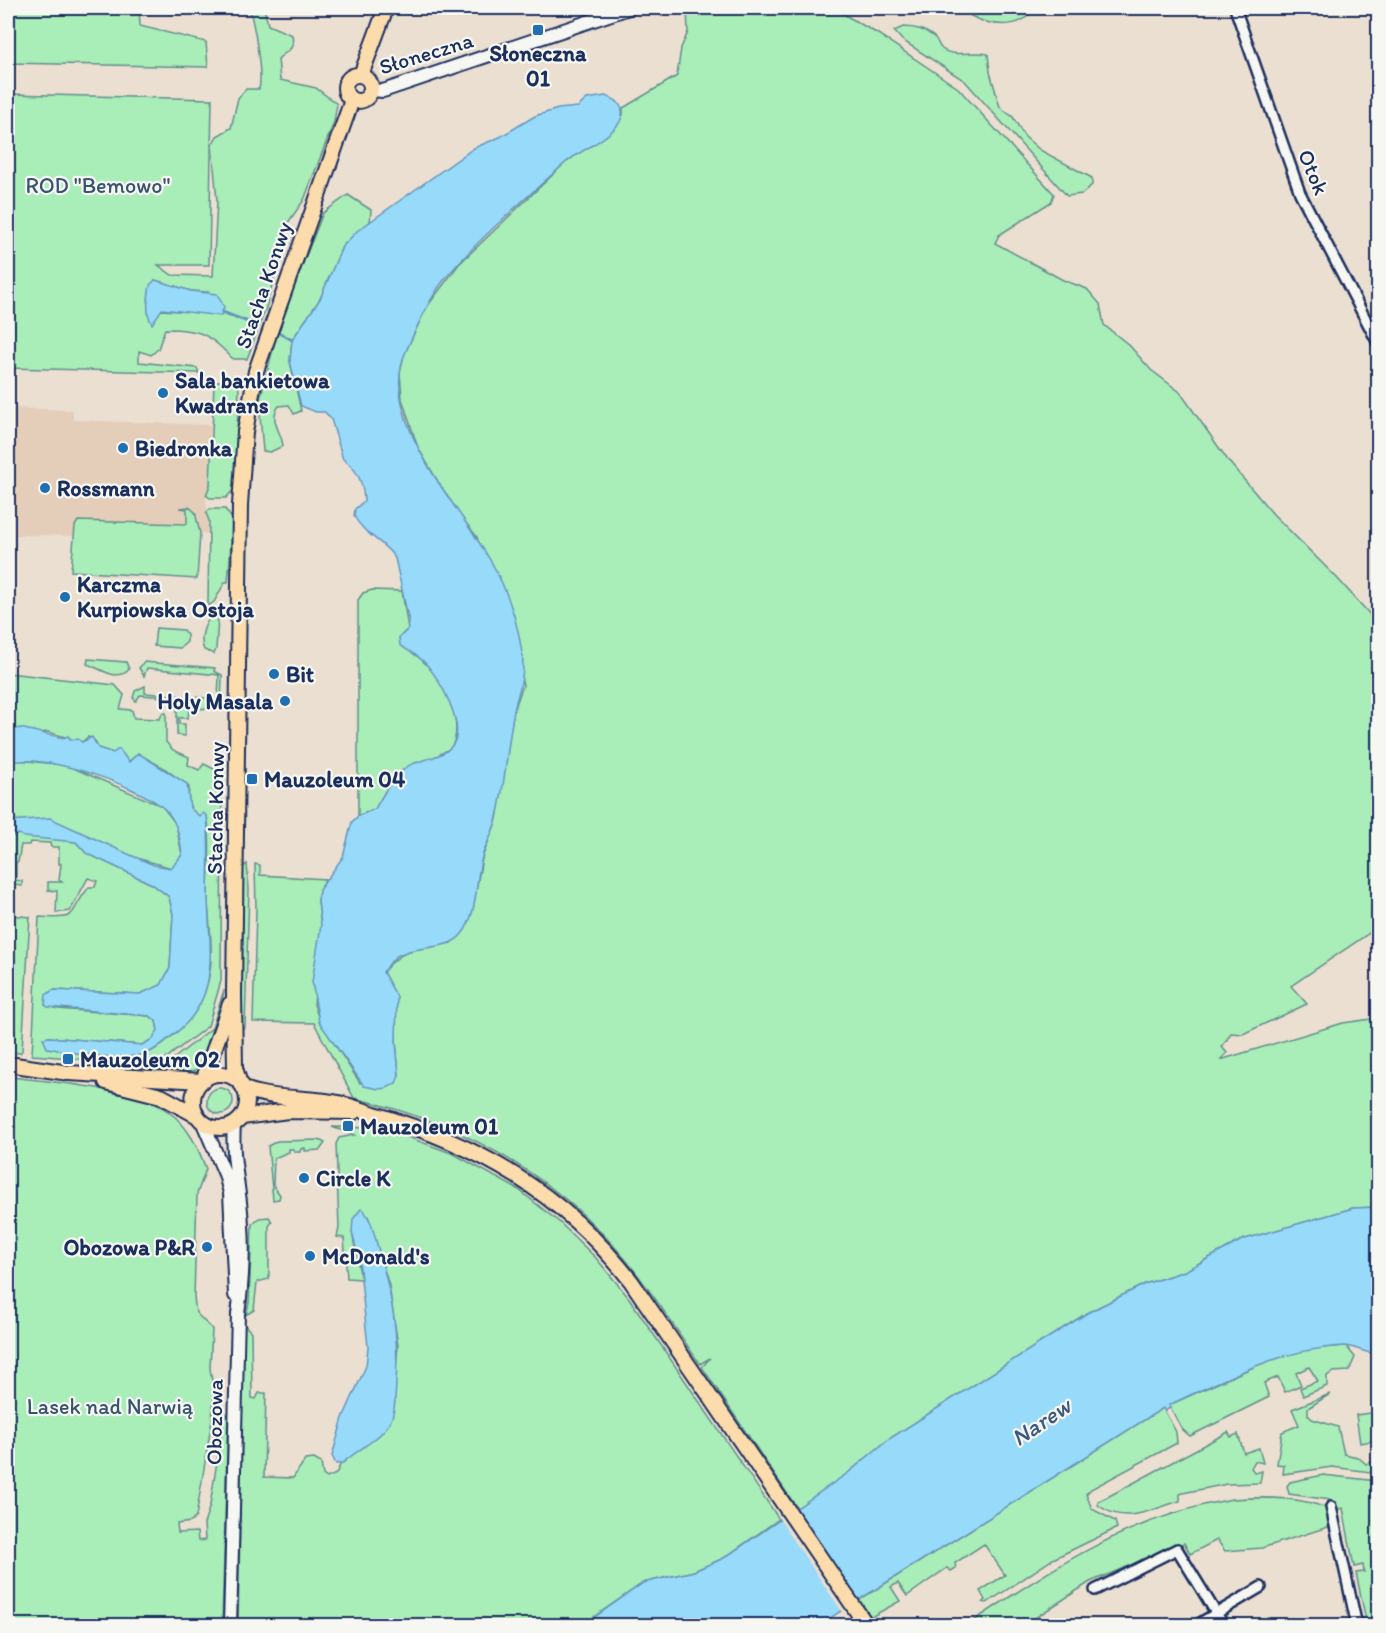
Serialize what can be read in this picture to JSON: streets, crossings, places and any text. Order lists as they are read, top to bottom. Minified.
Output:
{"streets":{"main road":["Stacha Konwy"],"street":["Słoneczna","Otok","Obozowa"]},"crossings":[["Słoneczna","Stacha Konwy"],["Stacha Konwy","Obozowa"]],"water":["Narew"],"parks":["ROD \"Bemowo\"","Lasek nad Narwią"],"places":{"transit":["Słoneczna 01","Mauzoleum 04","Mauzoleum 02","Mauzoleum 01"],"other":["Sala bankietowa Kwadrans","Biedronka","Rossmann","Karczma Kurpiowska Ostoja","Bit","Holy Masala","Circle K","Obozowa P&R","McDonald's"]}}
